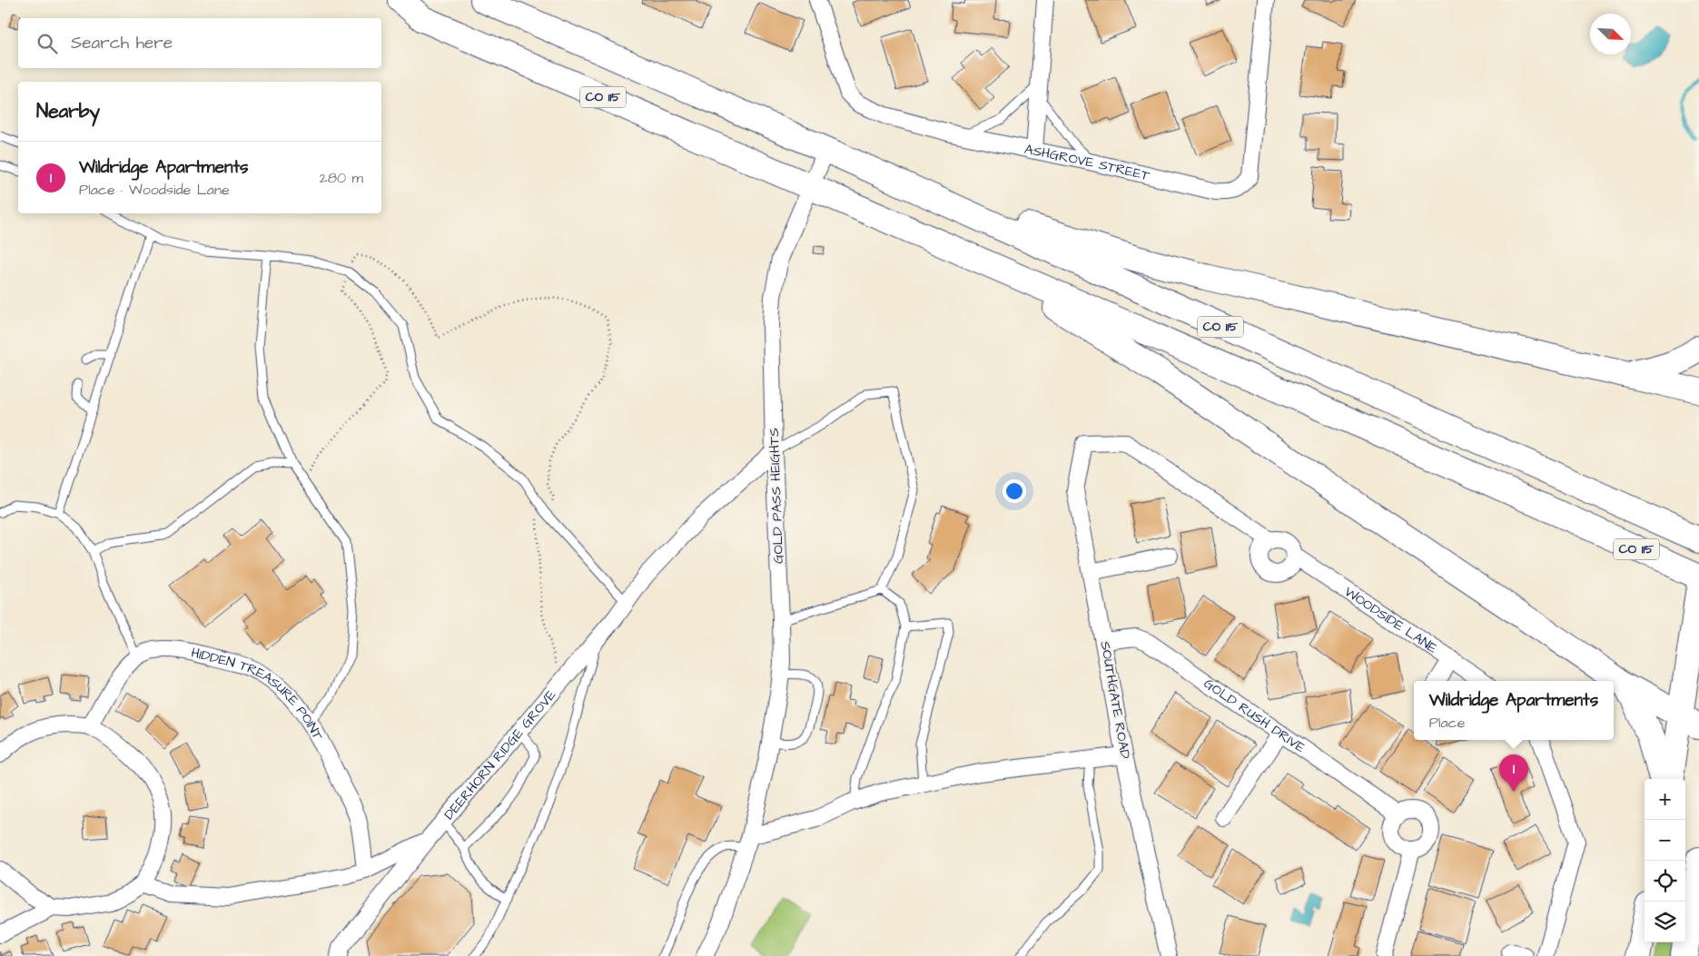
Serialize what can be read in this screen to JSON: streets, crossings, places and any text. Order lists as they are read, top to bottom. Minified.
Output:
{"streets":{"main road":["CO 115"],"street":["ASHGROVE STREET","GOLD PASS HEIGHTS","WOODSIDE LANE","HIDDEN TREASURE POINT","SOUTHGATE ROAD","GOLD RUSH DRIVE","DEERHORN RIDGE GROVE"]},"crossings":[["CO 115","GOLD PASS HEIGHTS"],["GOLD PASS HEIGHTS","DEERHORN RIDGE GROVE"],["WOODSIDE LANE","SOUTHGATE ROAD"],["HIDDEN TREASURE POINT","DEERHORN RIDGE GROVE"],["SOUTHGATE ROAD","GOLD RUSH DRIVE"]],"north":"bottom right","page":{"search":"Search here","heading":"Nearby","list":[{"mark":"1","name":"Wildridge Apartments","note":"Place · Woodside Lane","value":"280 m"}],"popup":["Wildridge Apartments","Place"],"pins":"1","map_buttons":["+","−"]}}
